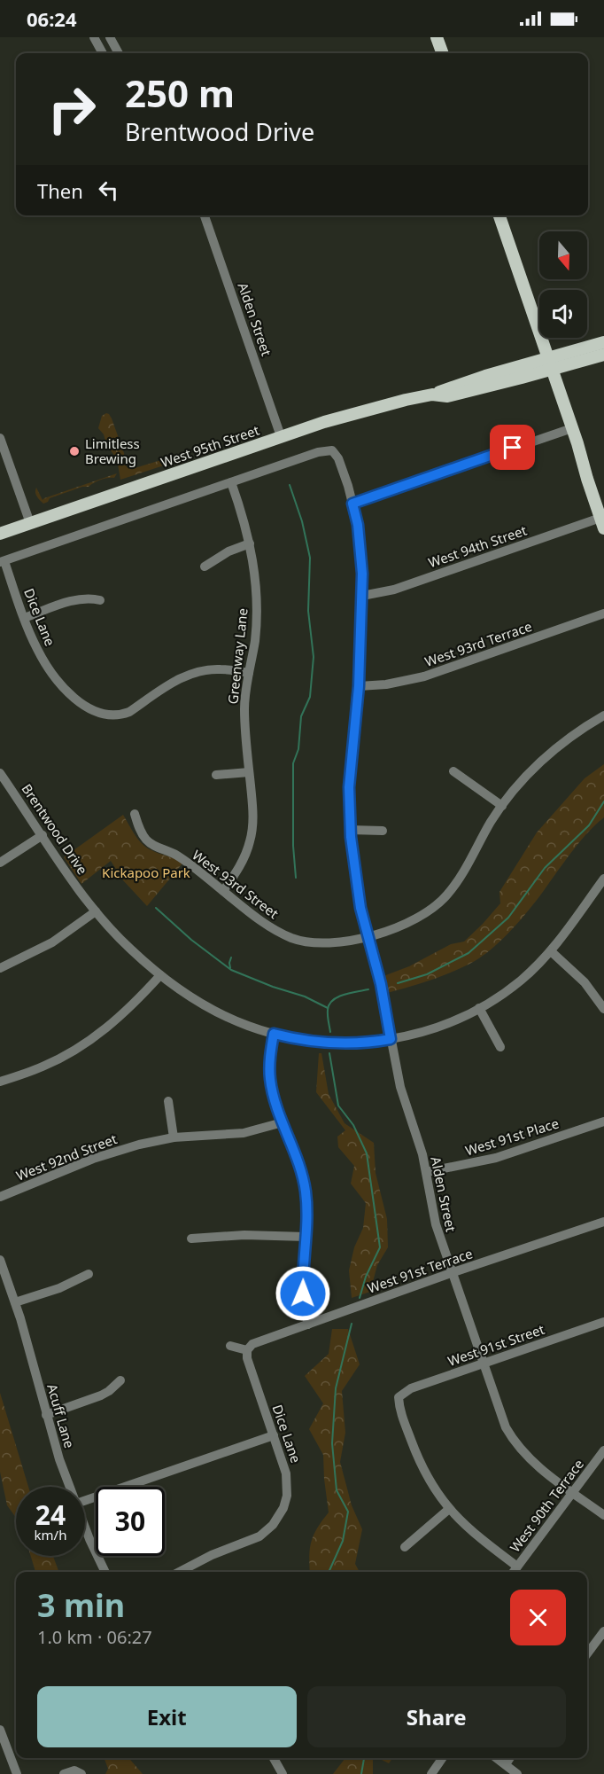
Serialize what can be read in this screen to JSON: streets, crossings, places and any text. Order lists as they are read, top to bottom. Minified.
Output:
{"streets":{"main road":["West 95th Street"],"street":["Alden Street","West 94th Street","Dice Lane","West 93rd Terrace","Greenway Lane","Brentwood Drive","West 93rd Street","West 91st Place","West 92nd Street","West 91st Terrace","West 91st Street","Acuff Lane","West 90th Terrace"]},"crossings":[["Alden Street","West 95th Street"],["Alden Street","West 94th Street"],["Alden Street","West 93rd Terrace"],["Alden Street","Greenway Lane"],["Alden Street","Brentwood Drive"],["Alden Street","West 93rd Street"],["Alden Street","West 91st Place"],["Alden Street","West 91st Terrace"],["Alden Street","West 91st Street"],["Alden Street","West 90th Terrace"],["Dice Lane","Greenway Lane"],["Dice Lane","West 91st Terrace"],["Greenway Lane","West 93rd Street"]],"parks":["Kickapoo Park"],"places":["Limitless Brewing"],"north":"bottom","page":{"status":"06:24","turn":["250 m","Brentwood Drive"],"then":"Then","speed":"24 km/h","limit":"30","heading":["3 min","1.0 km · 06:27"],"buttons":["Exit","Share"]}}
